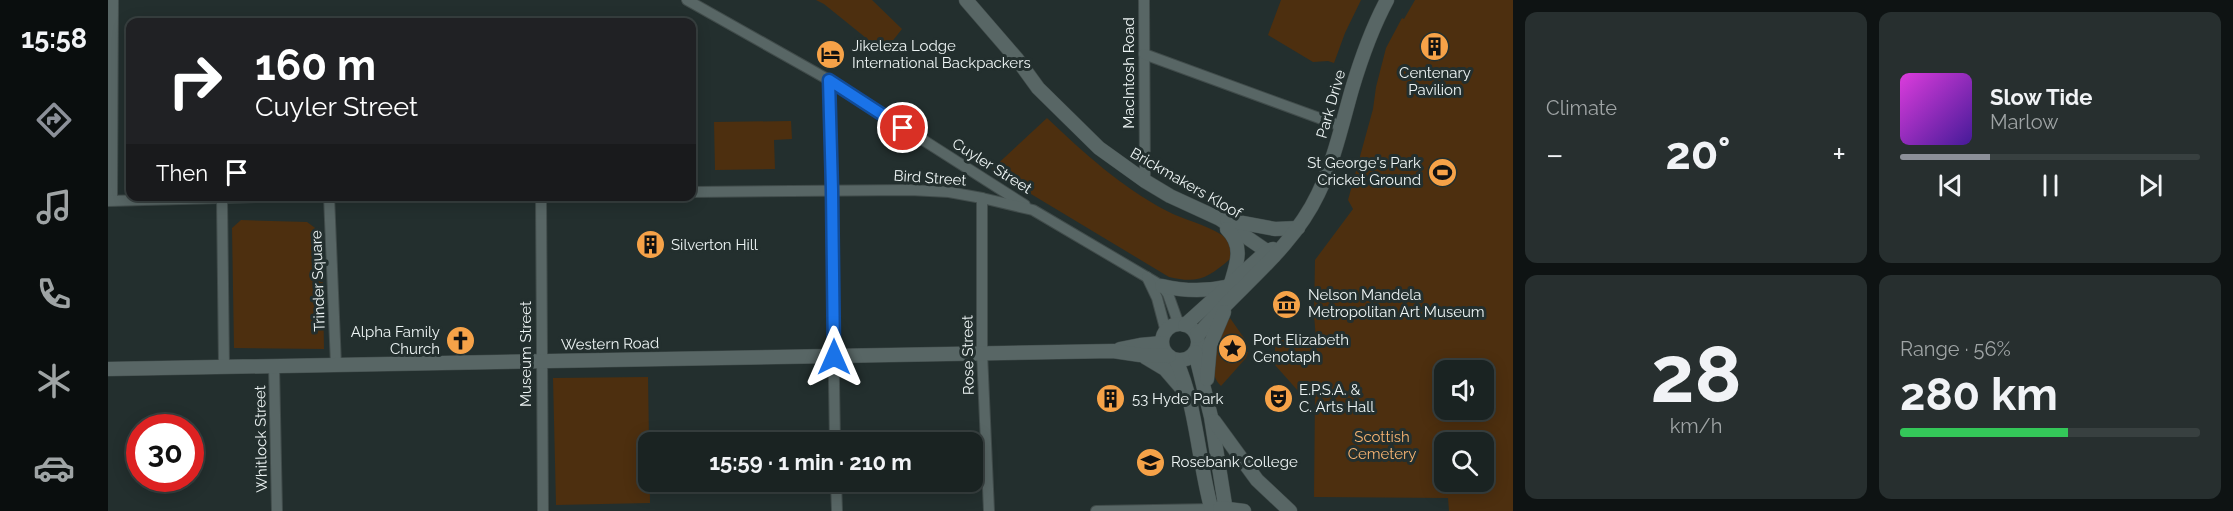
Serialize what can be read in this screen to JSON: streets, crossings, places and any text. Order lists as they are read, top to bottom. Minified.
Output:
{"streets":{"street":["MacIntosh Road","Park Drive","Cuyler Street","Bird Street","Brickmakers Kloof","Trinder Square","Western Road","Museum Street","Rose Street","Whitlock Street"]},"crossings":[["MacIntosh Road","Brickmakers Kloof"],["Park Drive","Brickmakers Kloof"],["Park Drive","Western Road"],["Cuyler Street","Bird Street"],["Bird Street","Rose Street"],["Trinder Square","Western Road"],["Western Road","Museum Street"],["Western Road","Rose Street"],["Western Road","Whitlock Street"]],"parks":["Scottish Cemetery"],"places":{"building":["Centenary Pavilion","Silverton Hill","53 Hyde Park"],"hotel":["Jikeleza Lodge International Backpackers"],"sports":["St George's Park Cricket Ground"],"museum":["Nelson Mandela Metropolitan Art Museum"],"church":["Alpha Family Church"],"place":["Port Elizabeth Cenotaph"],"theatre":["E.P.S.A. & C. Arts Hall"],"school or university":["Rosebank College"]},"page":{"tabs":"15:58","tile":["Climate",["28","km/h"],["Range · 56%","280 km"]],"turn":["160 m","Cuyler Street"],"song":["Slow Tide","Marlow"],"heat":["−","20°","+"],"then":"Then","limit":"30","trip":"15:59 · 1 min · 210 m"}}
